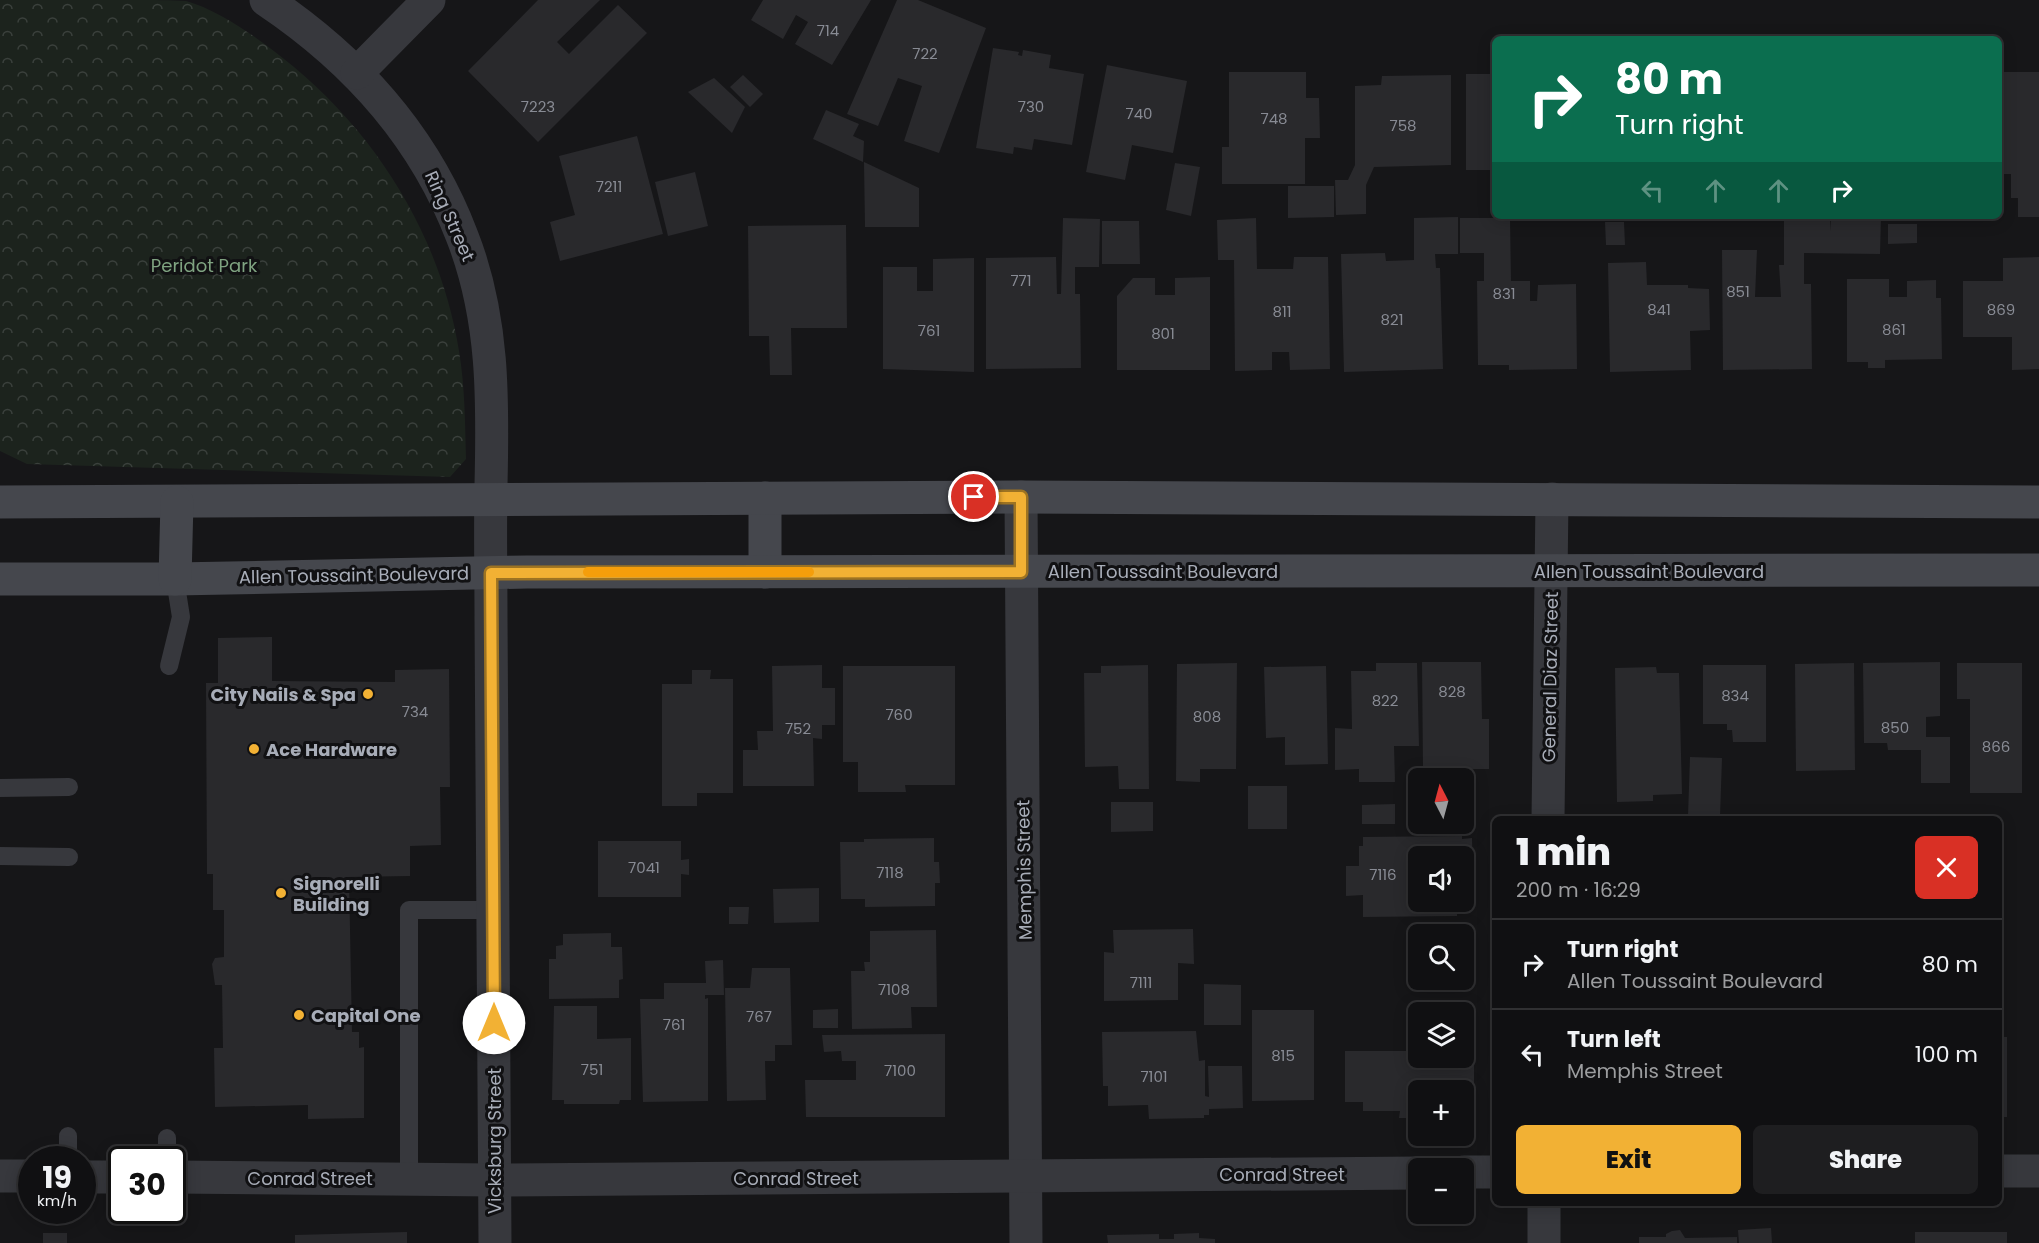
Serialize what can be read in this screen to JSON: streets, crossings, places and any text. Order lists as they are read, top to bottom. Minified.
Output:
{"streets":{"main road":["Allen Toussaint Boulevard"],"street":["Ring Street","General Diaz Street","Memphis Street","Vicksburg Street","Conrad Street"]},"crossings":[["Ring Street","Vicksburg Street"],["Allen Toussaint Boulevard","General Diaz Street"],["Allen Toussaint Boulevard","Memphis Street"],["Allen Toussaint Boulevard","Vicksburg Street"],["Memphis Street","Conrad Street"],["Vicksburg Street","Conrad Street"]],"parks":["Peridot Park"],"places":["City Nails & Spa","Ace Hardware","Signorelli Building","Capital One"],"house_numbers":["714","722","7223","730","740","748","758","7211","771","851","831","841","869","811","821","861","761","801","828","834","822","734","760","808","850","752","866","7041","7118","7116","7111","7108","767","761","815","751","7100","7101"],"north":"top","page":{"turn":["80 m","Turn right"],"map_buttons":["+","−"],"heading":["1 min","200 m · 16:29"],"list":[{"name":"Turn right","note":"Allen Toussaint Boulevard","value":"80 m"},{"name":"Turn left","note":"Memphis Street","value":"100 m"}],"buttons":["Exit","Share"],"speed":"19 km/h","limit":"30"}}
